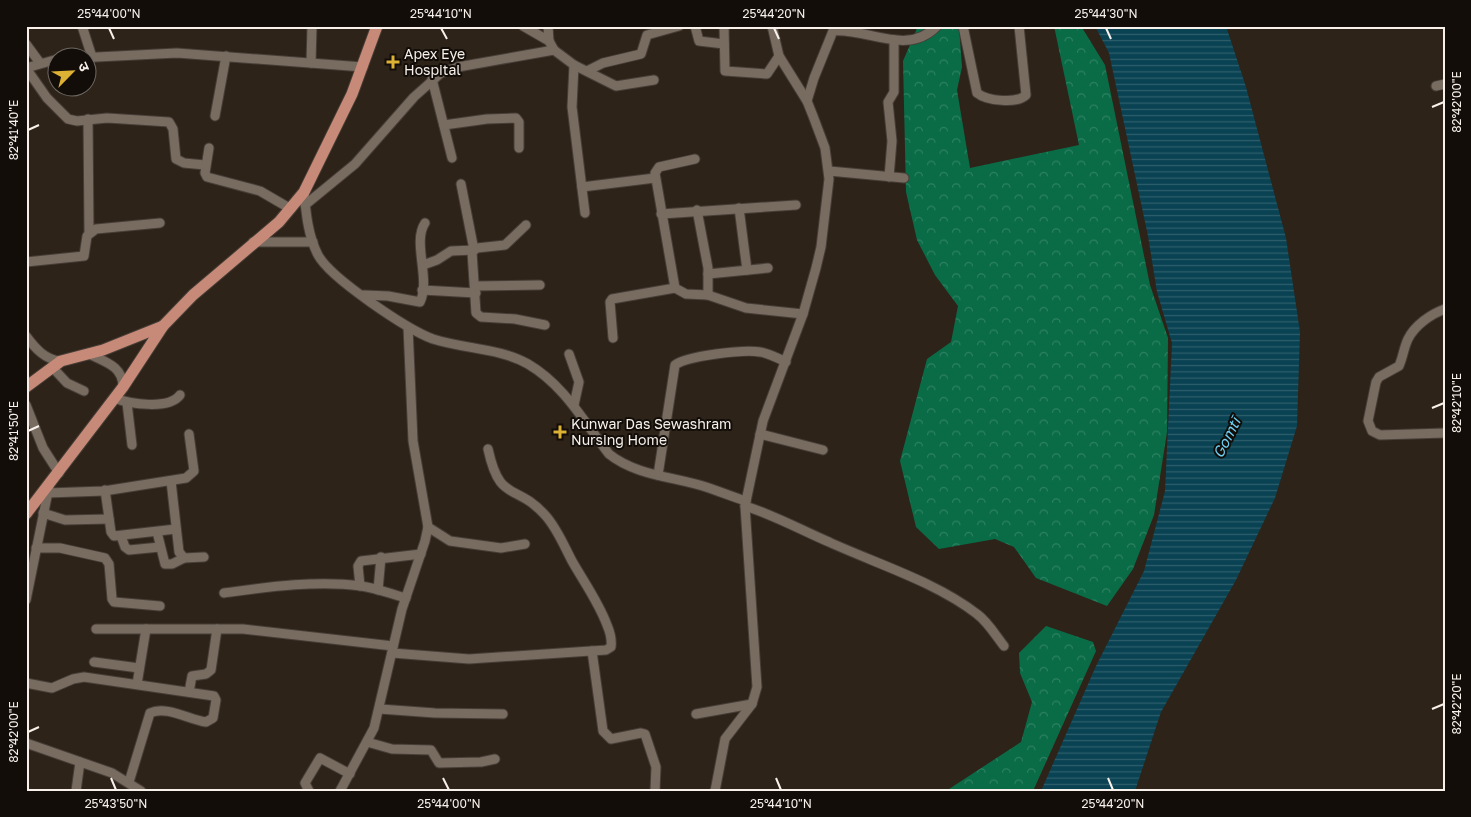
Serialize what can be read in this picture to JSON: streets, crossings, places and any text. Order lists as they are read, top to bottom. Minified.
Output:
{"water":["Gomtī"],"places":{"health":["Apex Eye Hospital","Kunwar Das Sewashram Nursing Home"]},"north":"top right","coordinates":["25°44'00\"N","25°44'10\"N","25°44'20\"N","25°44'30\"N","82°42'00\"E","82°41'40\"E","82°42'10\"E","82°41'50\"E","82°42'20\"E","25°43'50\"N"]}
